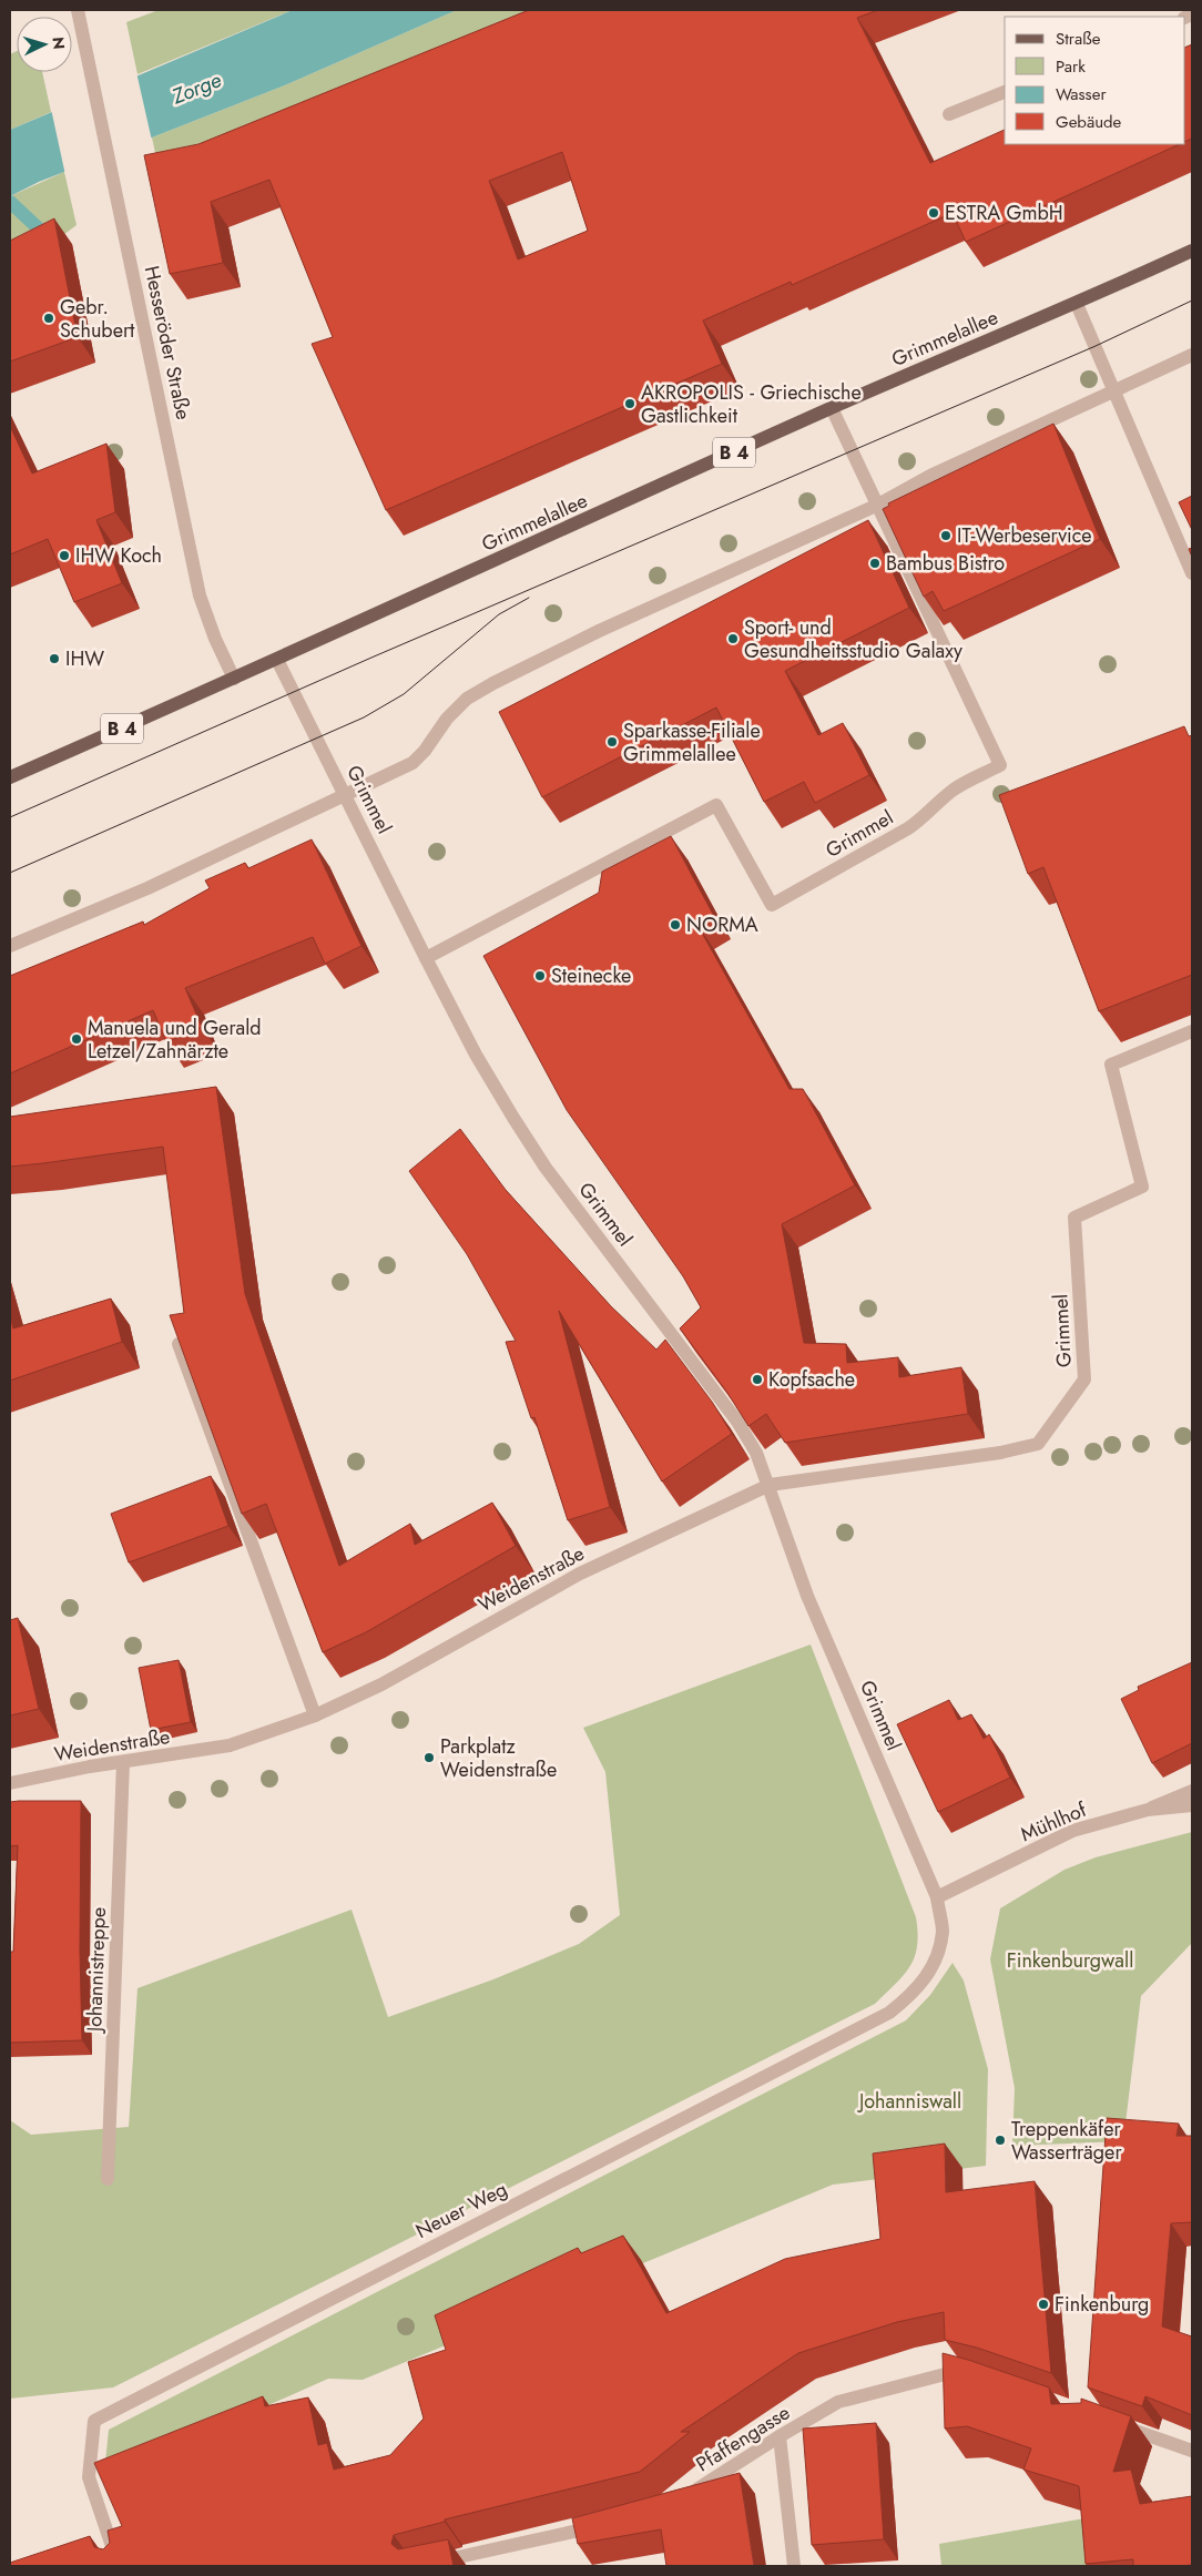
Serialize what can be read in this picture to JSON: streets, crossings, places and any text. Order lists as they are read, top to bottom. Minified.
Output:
{"streets":{"main road":["Grimmelallee","B 4"],"street":["Hesseröder Straße","Grimmel","Weidenstraße","Mühlhof","Johannistreppe","Neuer Weg","Pfaffengasse"]},"crossings":[["Grimmelallee","Hesseröder Straße"],["Grimmelallee","Grimmel"],["Grimmel","Weidenstraße"],["Grimmel","Mühlhof"],["Grimmel","Neuer Weg"],["Weidenstraße","Johannistreppe"]],"water":["Zorge"],"parks":["Finkenburgwall","Johanniswall"],"places":["ESTRA GmbH","Gebr. Schubert","AKROPOLIS - Griechische Gastlichkeit","IT-Werbeservice","IHW Koch","Bambus Bistro","Sport- und Gesundheitsstudio Galaxy","IHW","Sparkasse-Filiale Grimmelallee","NORMA","Steinecke","Manuela und Gerald Letzel/Zahnärzte","Kopfsache","Parkplatz Weidenstraße","Treppenkäfer Wasserträger","Finkenburg"],"legend":["Straße","Park","Wasser","Gebäude"],"north":"right"}
